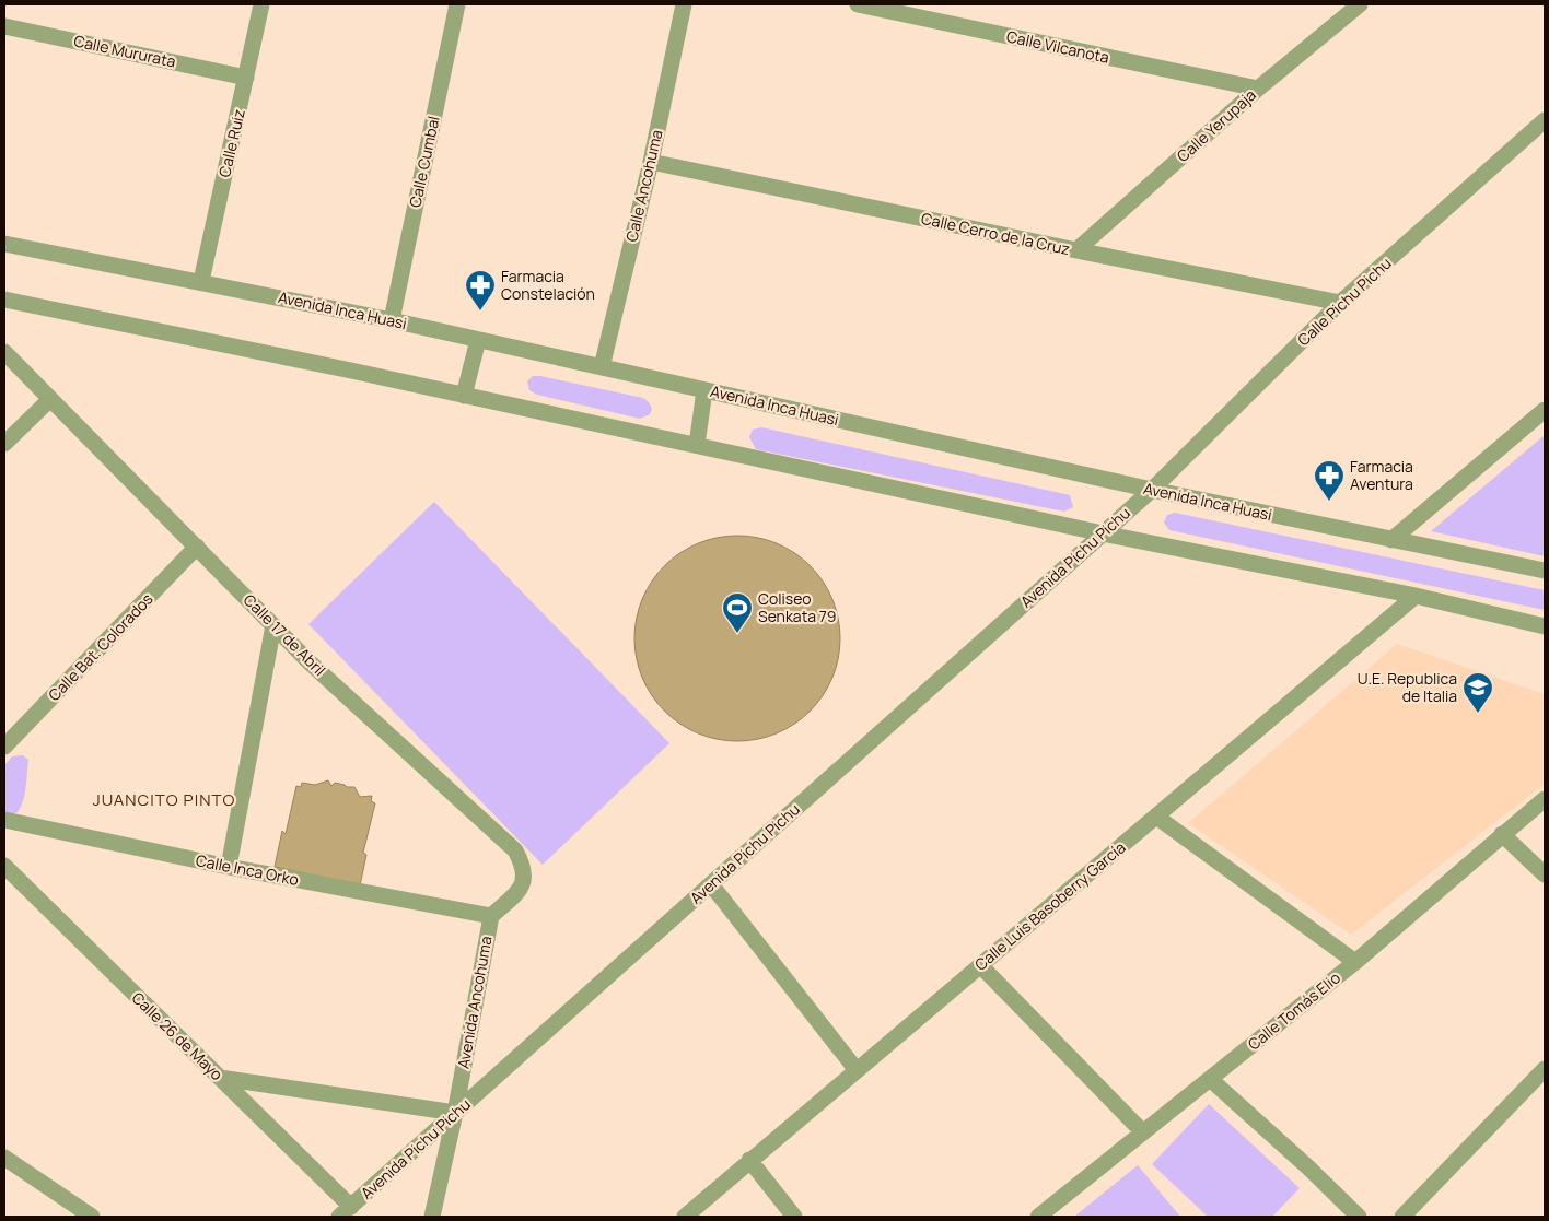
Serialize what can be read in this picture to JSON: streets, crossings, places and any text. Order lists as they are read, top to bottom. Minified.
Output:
{"streets":{"street":["Calle Vilcanota","Calle Mururata","Calle Yerupaja","Calle Ruiz","Calle Cumbal","Calle Ancohuma","Calle Cerro de la Cruz","Calle Pichu Pichu","Avenida Inca Huasi","Avenida Pichu Pichu","Calle 17 de Abril","Calle Bat. Colorados","Calle Inca Orko","Calle Luis Basoberry García","Avenida Ancohuma","Calle Tomás Elio","Calle 26 de Mayo"]},"crossings":[["Calle Vilcanota","Calle Yerupaja"],["Calle Mururata","Calle Ruiz"],["Calle Yerupaja","Calle Cerro de la Cruz"],["Calle Ruiz","Avenida Inca Huasi"],["Calle Cumbal","Avenida Inca Huasi"],["Calle Ancohuma","Calle Cerro de la Cruz"],["Calle Ancohuma","Avenida Inca Huasi"],["Calle Cerro de la Cruz","Calle Pichu Pichu"],["Calle Pichu Pichu","Avenida Inca Huasi"],["Calle Pichu Pichu","Avenida Pichu Pichu"],["Avenida Inca Huasi","Avenida Pichu Pichu"],["Avenida Pichu Pichu","Avenida Ancohuma"],["Avenida Pichu Pichu","Calle 26 de Mayo"],["Calle 17 de Abril","Calle Bat. Colorados"],["Calle 17 de Abril","Calle Inca Orko"],["Calle 17 de Abril","Avenida Ancohuma"],["Calle Inca Orko","Avenida Ancohuma"]],"districts":["JUANCITO PINTO"],"places":{"pharmacy":["Farmacia Constelación","Farmacia Aventura"],"sports":["Coliseo Senkata 79"],"school or university":["U.E. Republica de Italia"]}}
